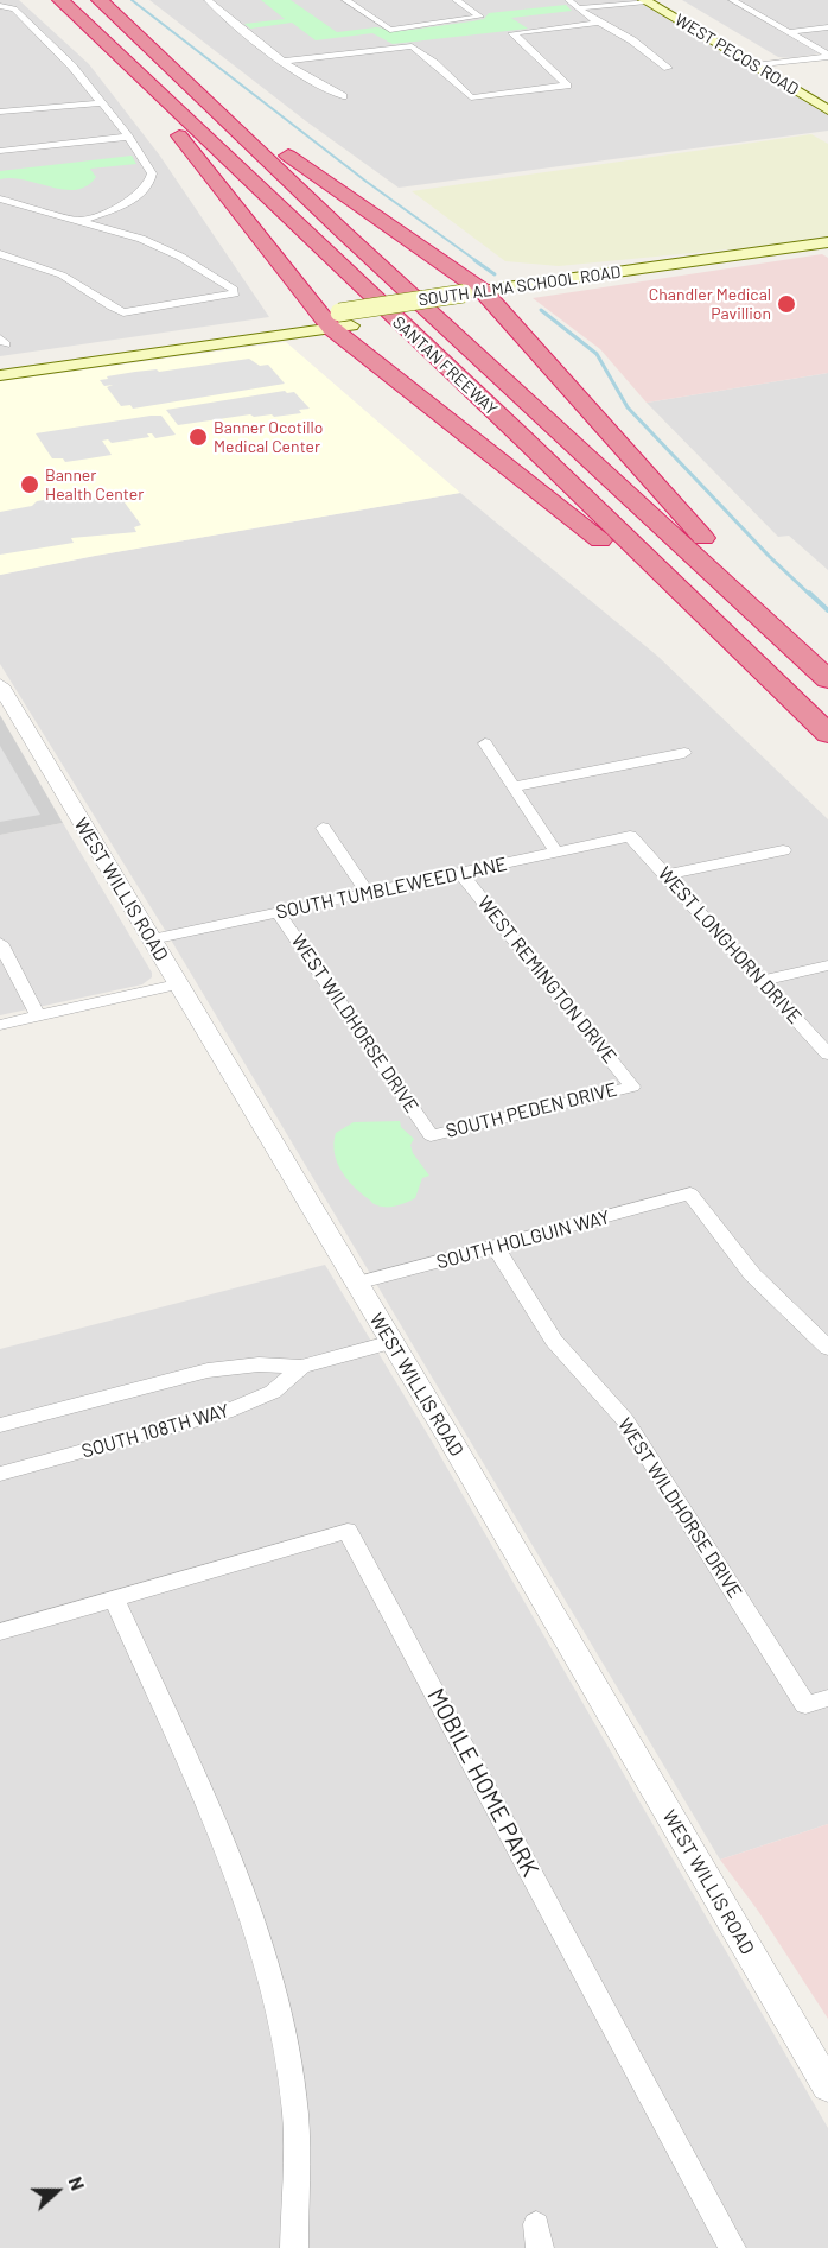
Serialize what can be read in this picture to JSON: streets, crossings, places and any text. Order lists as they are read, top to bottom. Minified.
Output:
{"streets":{"highway":["SANTAN FREEWAY"],"main road":["WEST PECOS ROAD","SOUTH ALMA SCHOOL ROAD"],"street":["SOUTH TUMBLEWEED LANE","WEST WILLIS ROAD","WEST LONGHORN DRIVE","WEST REMINGTON DRIVE","WEST WILDHORSE DRIVE","SOUTH PEDEN DRIVE","SOUTH HOLGUIN WAY","SOUTH 108TH WAY","MOBILE HOME PARK"]},"crossings":[["SOUTH TUMBLEWEED LANE","WEST WILLIS ROAD"],["SOUTH TUMBLEWEED LANE","WEST LONGHORN DRIVE"],["SOUTH TUMBLEWEED LANE","WEST REMINGTON DRIVE"],["SOUTH TUMBLEWEED LANE","WEST WILDHORSE DRIVE"],["WEST WILLIS ROAD","SOUTH HOLGUIN WAY"],["WEST WILLIS ROAD","SOUTH 108TH WAY"],["WEST REMINGTON DRIVE","SOUTH PEDEN DRIVE"],["WEST WILDHORSE DRIVE","SOUTH PEDEN DRIVE"],["WEST WILDHORSE DRIVE","SOUTH HOLGUIN WAY"]],"places":["Chandler Medical Pavillion","Banner Ocotillo Medical Center","Banner Health Center"],"north":"right"}
